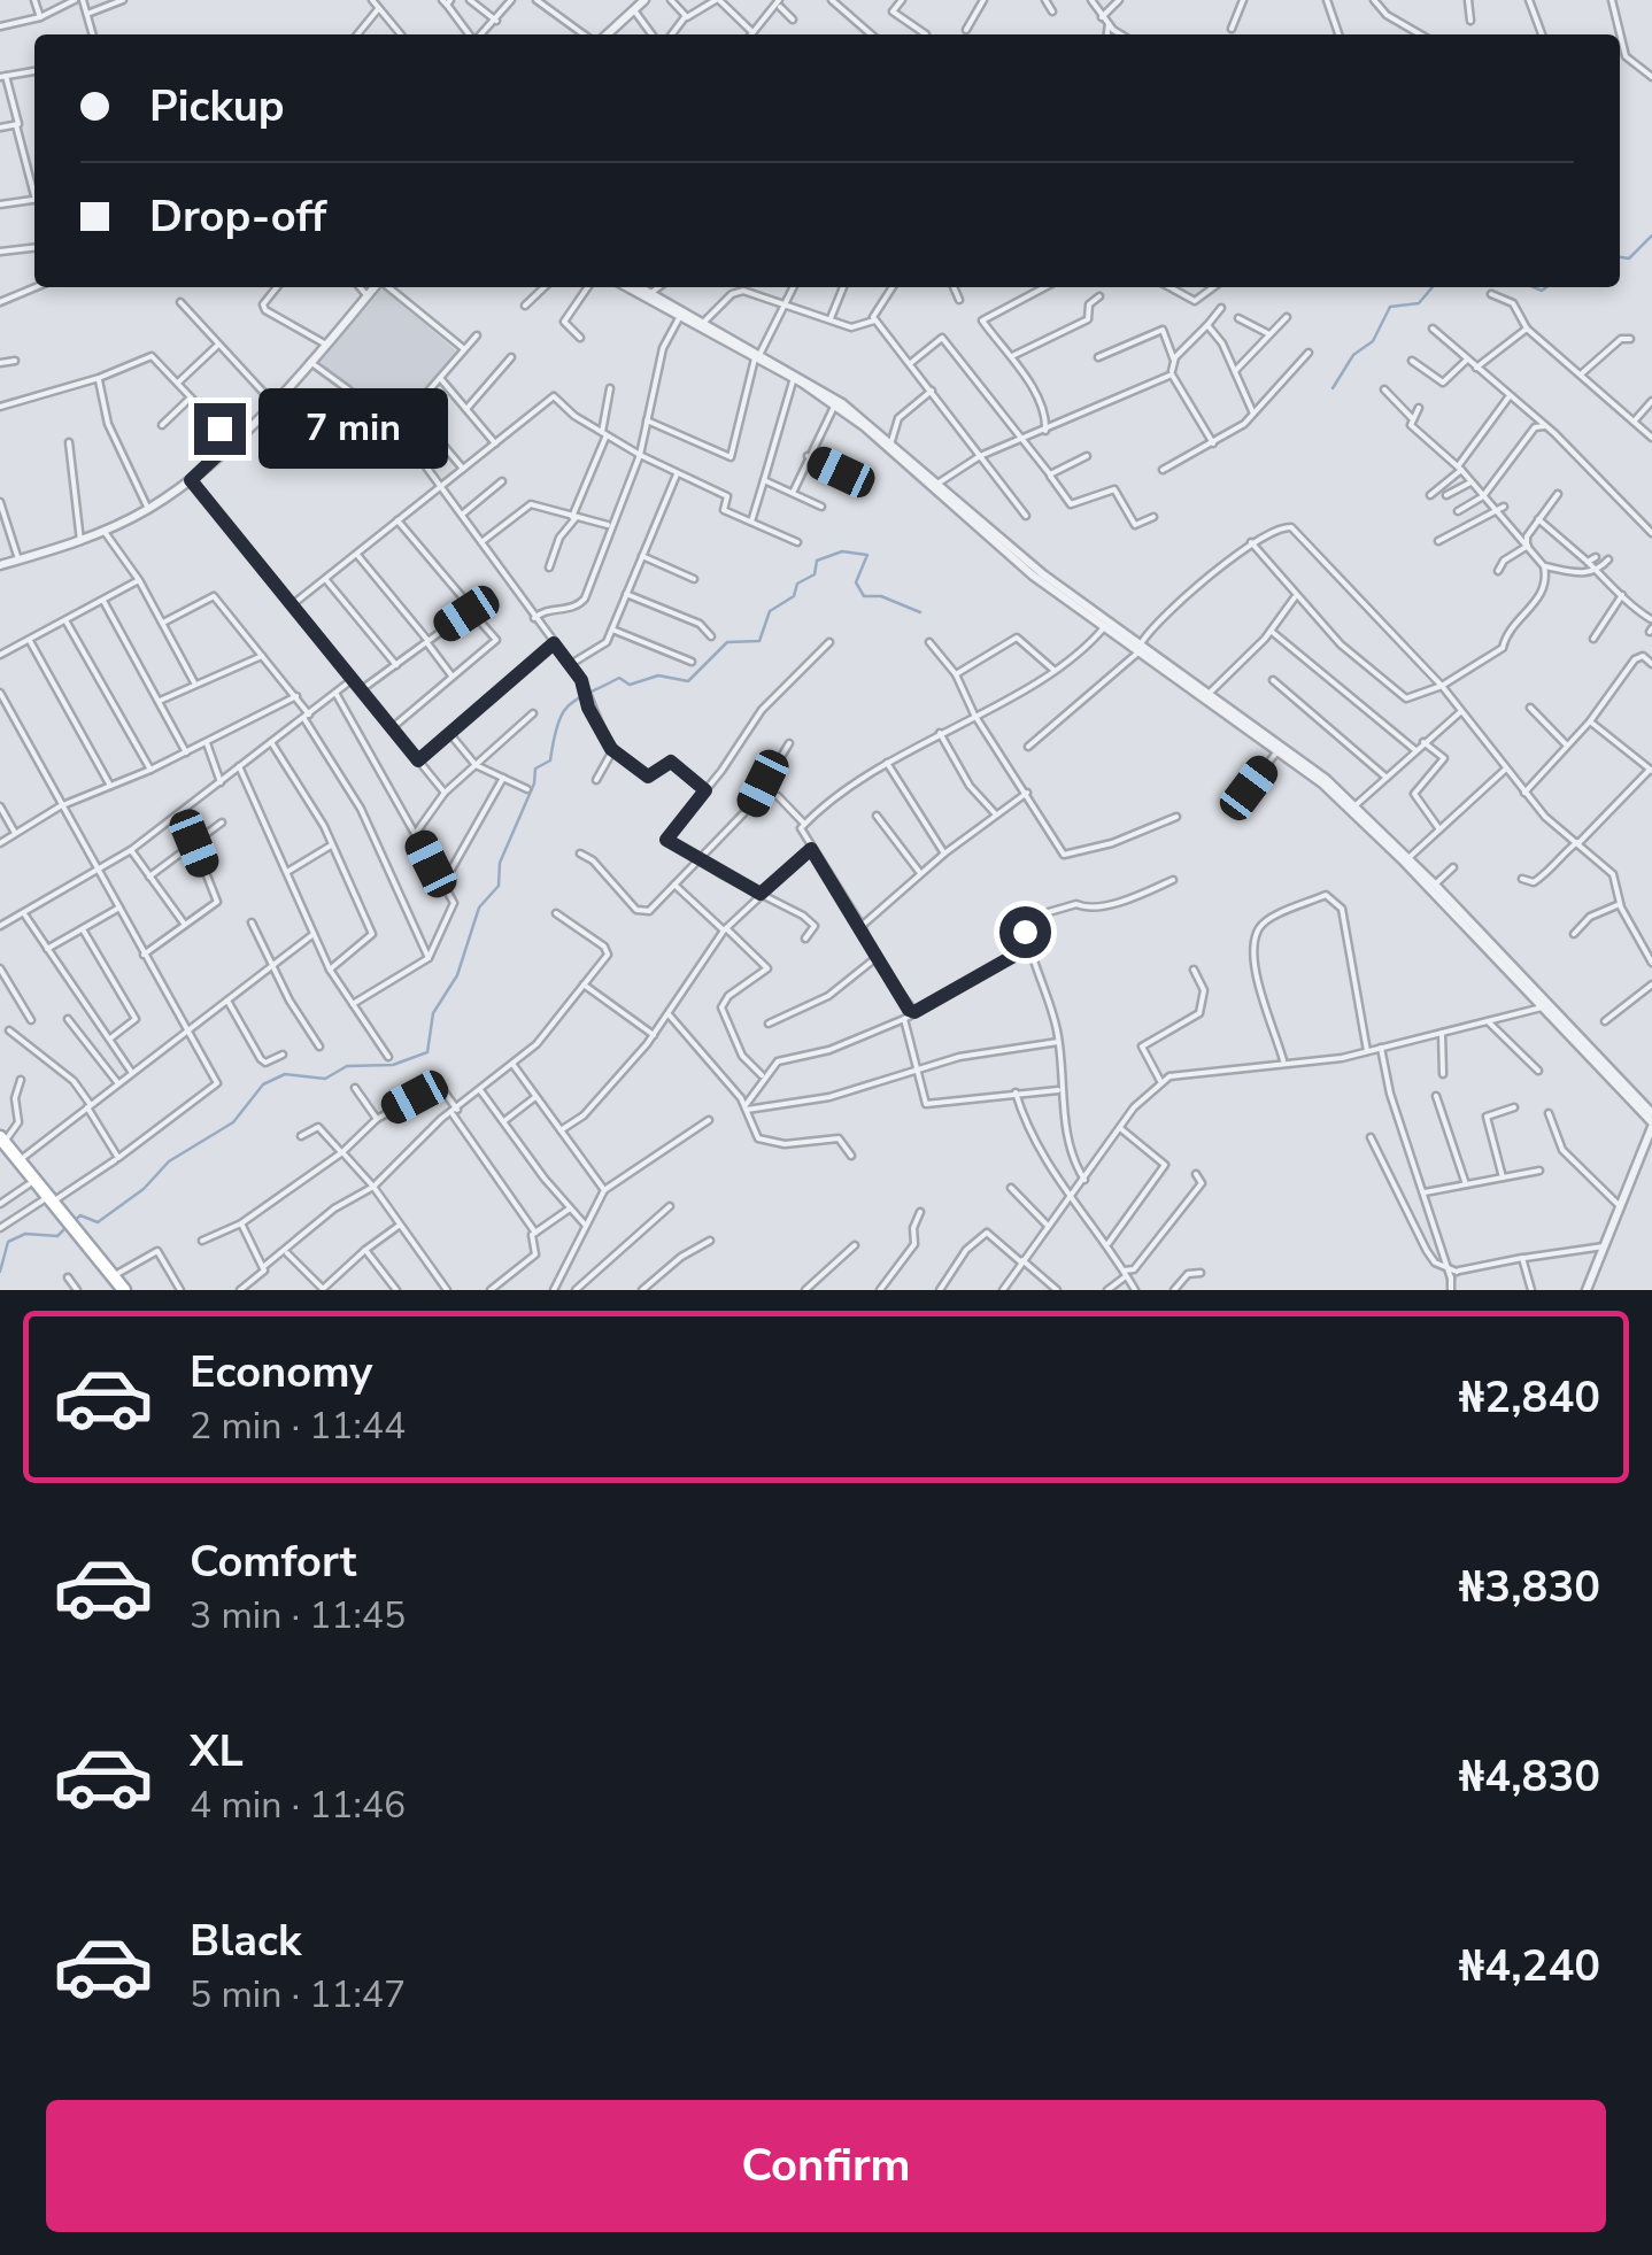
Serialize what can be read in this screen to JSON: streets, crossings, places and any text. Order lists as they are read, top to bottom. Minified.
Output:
{"page":{"banner":["Pickup","Drop-off"],"bubble":"7 min","list":[{"name":"Economy","note":"2 min · 11:44","value":"₦2,840"},{"name":"Comfort","note":"3 min · 11:45","value":"₦3,830"},{"name":"XL","note":"4 min · 11:46","value":"₦4,830"},{"name":"Black","note":"5 min · 11:47","value":"₦4,240"}],"buttons":"Confirm"}}
